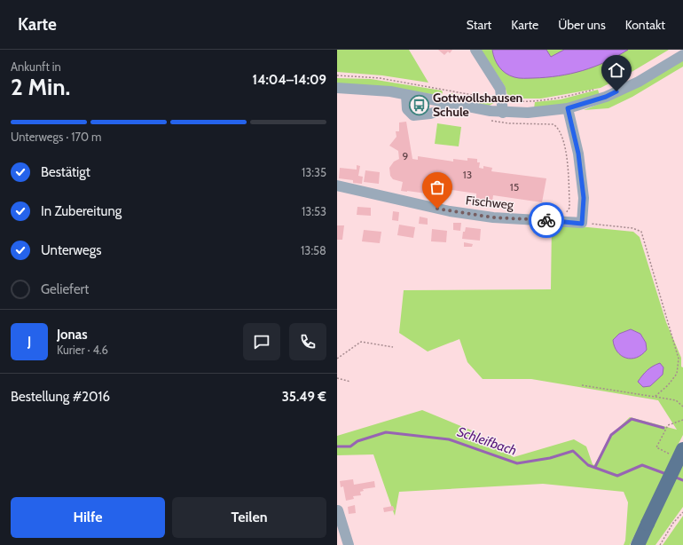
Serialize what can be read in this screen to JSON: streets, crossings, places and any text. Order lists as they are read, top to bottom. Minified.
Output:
{"streets":{"street":["Fischweg"]},"water":["Schleifbach"],"places":{"bus stop":["Gottwollshausen Schule"]},"house_numbers":["9","13","15"],"page":{"header":"Karte","nav":["Start","Karte","Über uns","Kontakt"],"heading":["2 Min.","Ankunft in","14:04–14:09"],"panel":["Jonas","Kurier · 4.6","Bestellung #2016","35.49 €"],"bar":"Unterwegs · 170 m","list":[["Bestätigt","13:35"],["In Zubereitung","13:53"],["Unterwegs","13:58"],"Geliefert"],"round":"J","buttons":["Hilfe","Teilen"]}}
